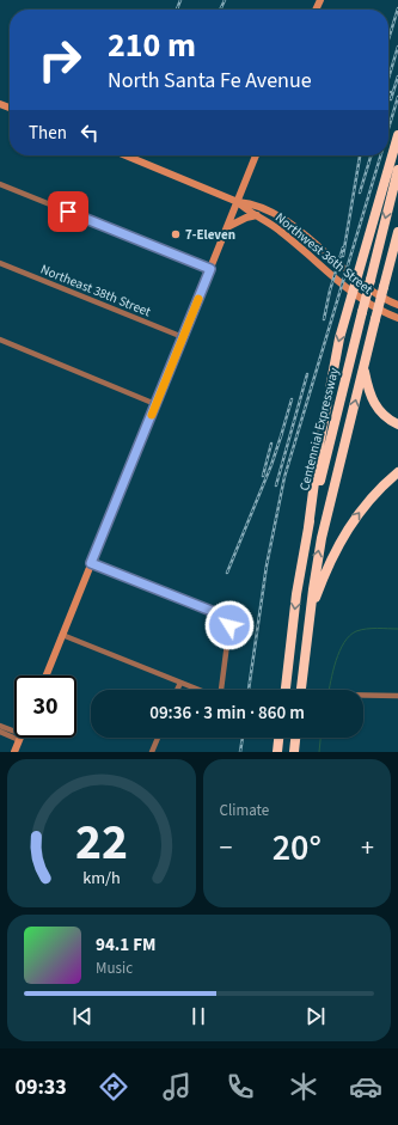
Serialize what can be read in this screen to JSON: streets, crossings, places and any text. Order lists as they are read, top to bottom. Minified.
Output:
{"streets":{"highway":["Centennial Expressway"],"main road":["Northwest 36th Street"],"street":["Northeast 38th Street"]},"places":["7-Eleven"],"page":{"turn":["210 m","North Santa Fe Avenue"],"then":"Then","limit":"30","trip":"09:36 · 3 min · 860 m","tile":"Climate","heat":["−","20°","+"],"song":["94.1 FM","Music"],"tabs":"09:33","gauge":["22","km/h"]}}
